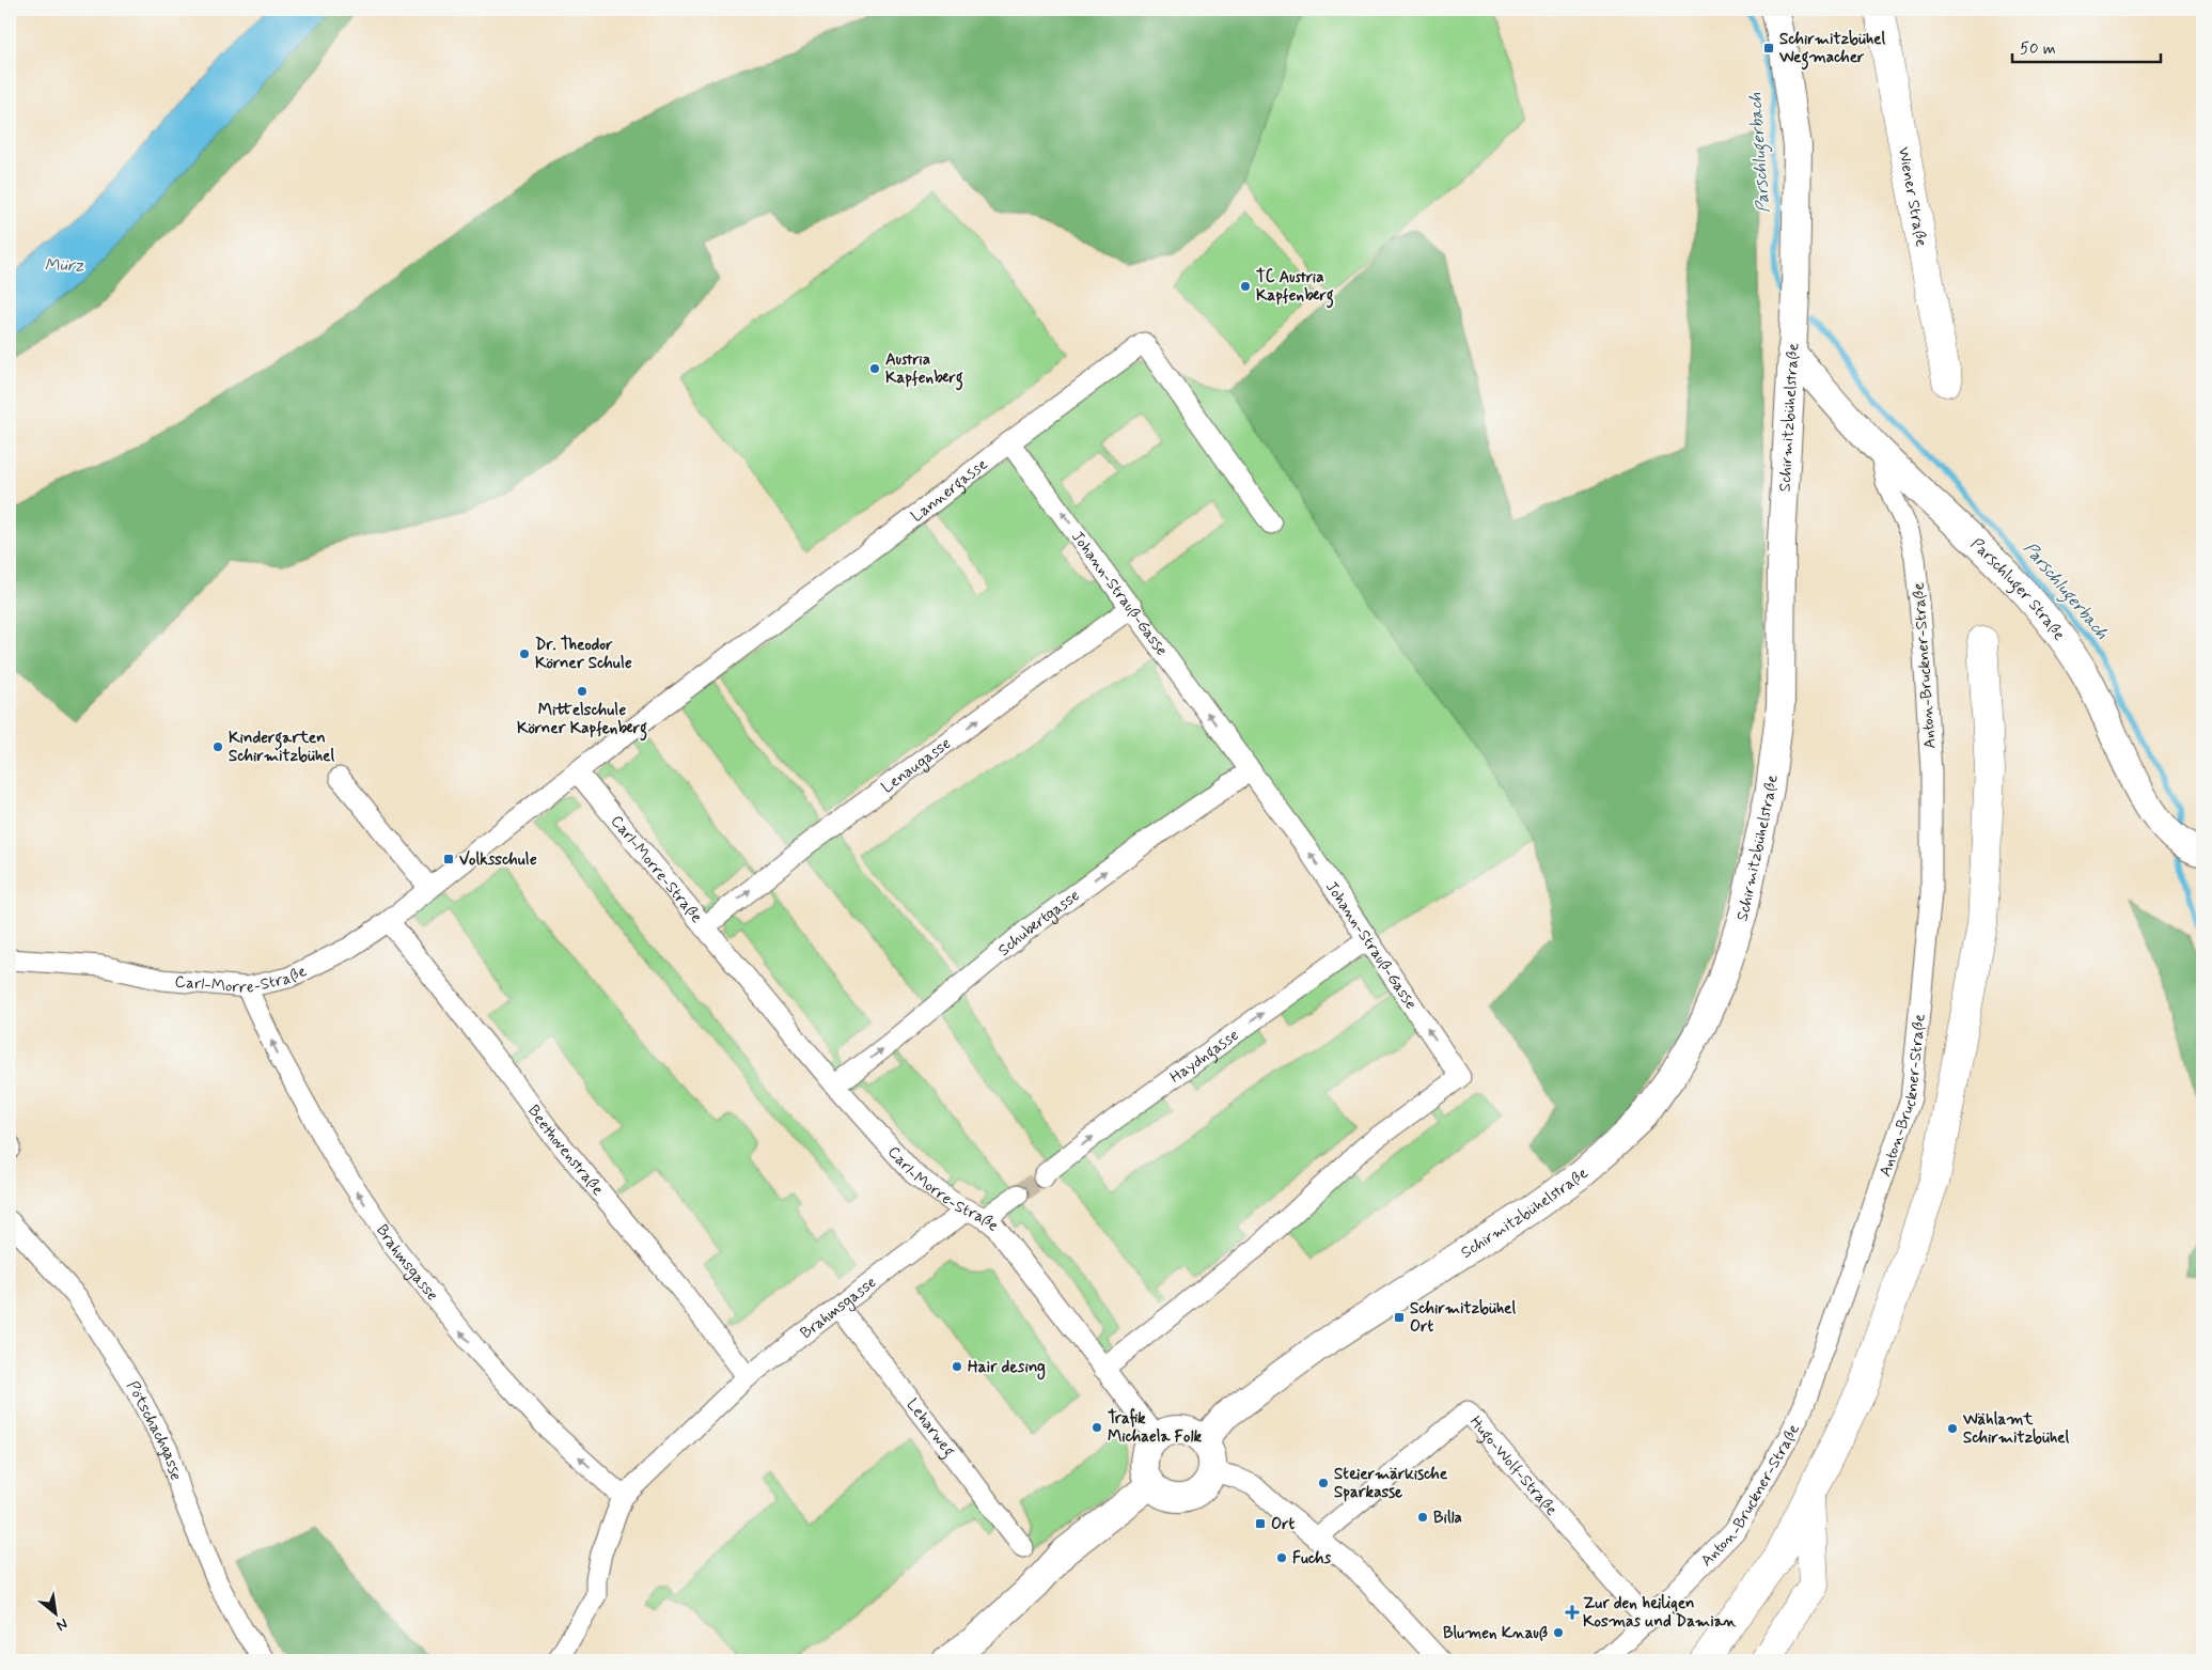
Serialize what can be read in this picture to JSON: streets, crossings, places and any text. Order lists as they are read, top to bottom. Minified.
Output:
{"streets":{"main road":["Wiener Straße","Schirmitzbühelstraße","Parschluger Straße"],"street":["Lannergasse","Johann-Strauß-Gasse","Anton-Bruckner-Straße","Lenaugasse","Carl-Morre-Straße","Schubertgasse","Haydngasse","Beethovenstraße","Brahmsgasse","Leharweg","Pötschachgasse","Hugo-Wolf-Straße"]},"crossings":[["Schirmitzbühelstraße","Parschluger Straße"],["Schirmitzbühelstraße","Carl-Morre-Straße"],["Lannergasse","Johann-Strauß-Gasse"],["Lannergasse","Carl-Morre-Straße"],["Parschluger Straße","Anton-Bruckner-Straße"],["Johann-Strauß-Gasse","Lenaugasse"],["Johann-Strauß-Gasse","Carl-Morre-Straße"],["Johann-Strauß-Gasse","Schubertgasse"],["Johann-Strauß-Gasse","Haydngasse"],["Anton-Bruckner-Straße","Hugo-Wolf-Straße"],["Lenaugasse","Carl-Morre-Straße"],["Carl-Morre-Straße","Schubertgasse"],["Carl-Morre-Straße","Beethovenstraße"],["Carl-Morre-Straße","Brahmsgasse"],["Beethovenstraße","Brahmsgasse"],["Brahmsgasse","Leharweg"]],"one_way":["Lenaugasse","Schubertgasse","Haydngasse","Brahmsgasse"],"water":["Parschlugerbach","Mürz"],"places":{"transit":["Schirmitzbühel Wegmacher","Volksschule","Schirmitzbühel Ort","Ort"],"other":["TC Austria Kapfenberg","Austria Kapfenberg","Dr. Theodor Körner Schule","Mittelschule Körner Kapfenberg","Kindergarten Schirmitzbühel","Hair desing","Trafik Michaela Folk","Wählamt Schirmitzbühel","Steiermärkische Sparkasse","Billa","Fuchs","Blumen Knauß"],"health":["Zur den heiligen Kosmas und Damian"]},"scale_bar":"50 m","north":"bottom right"}
